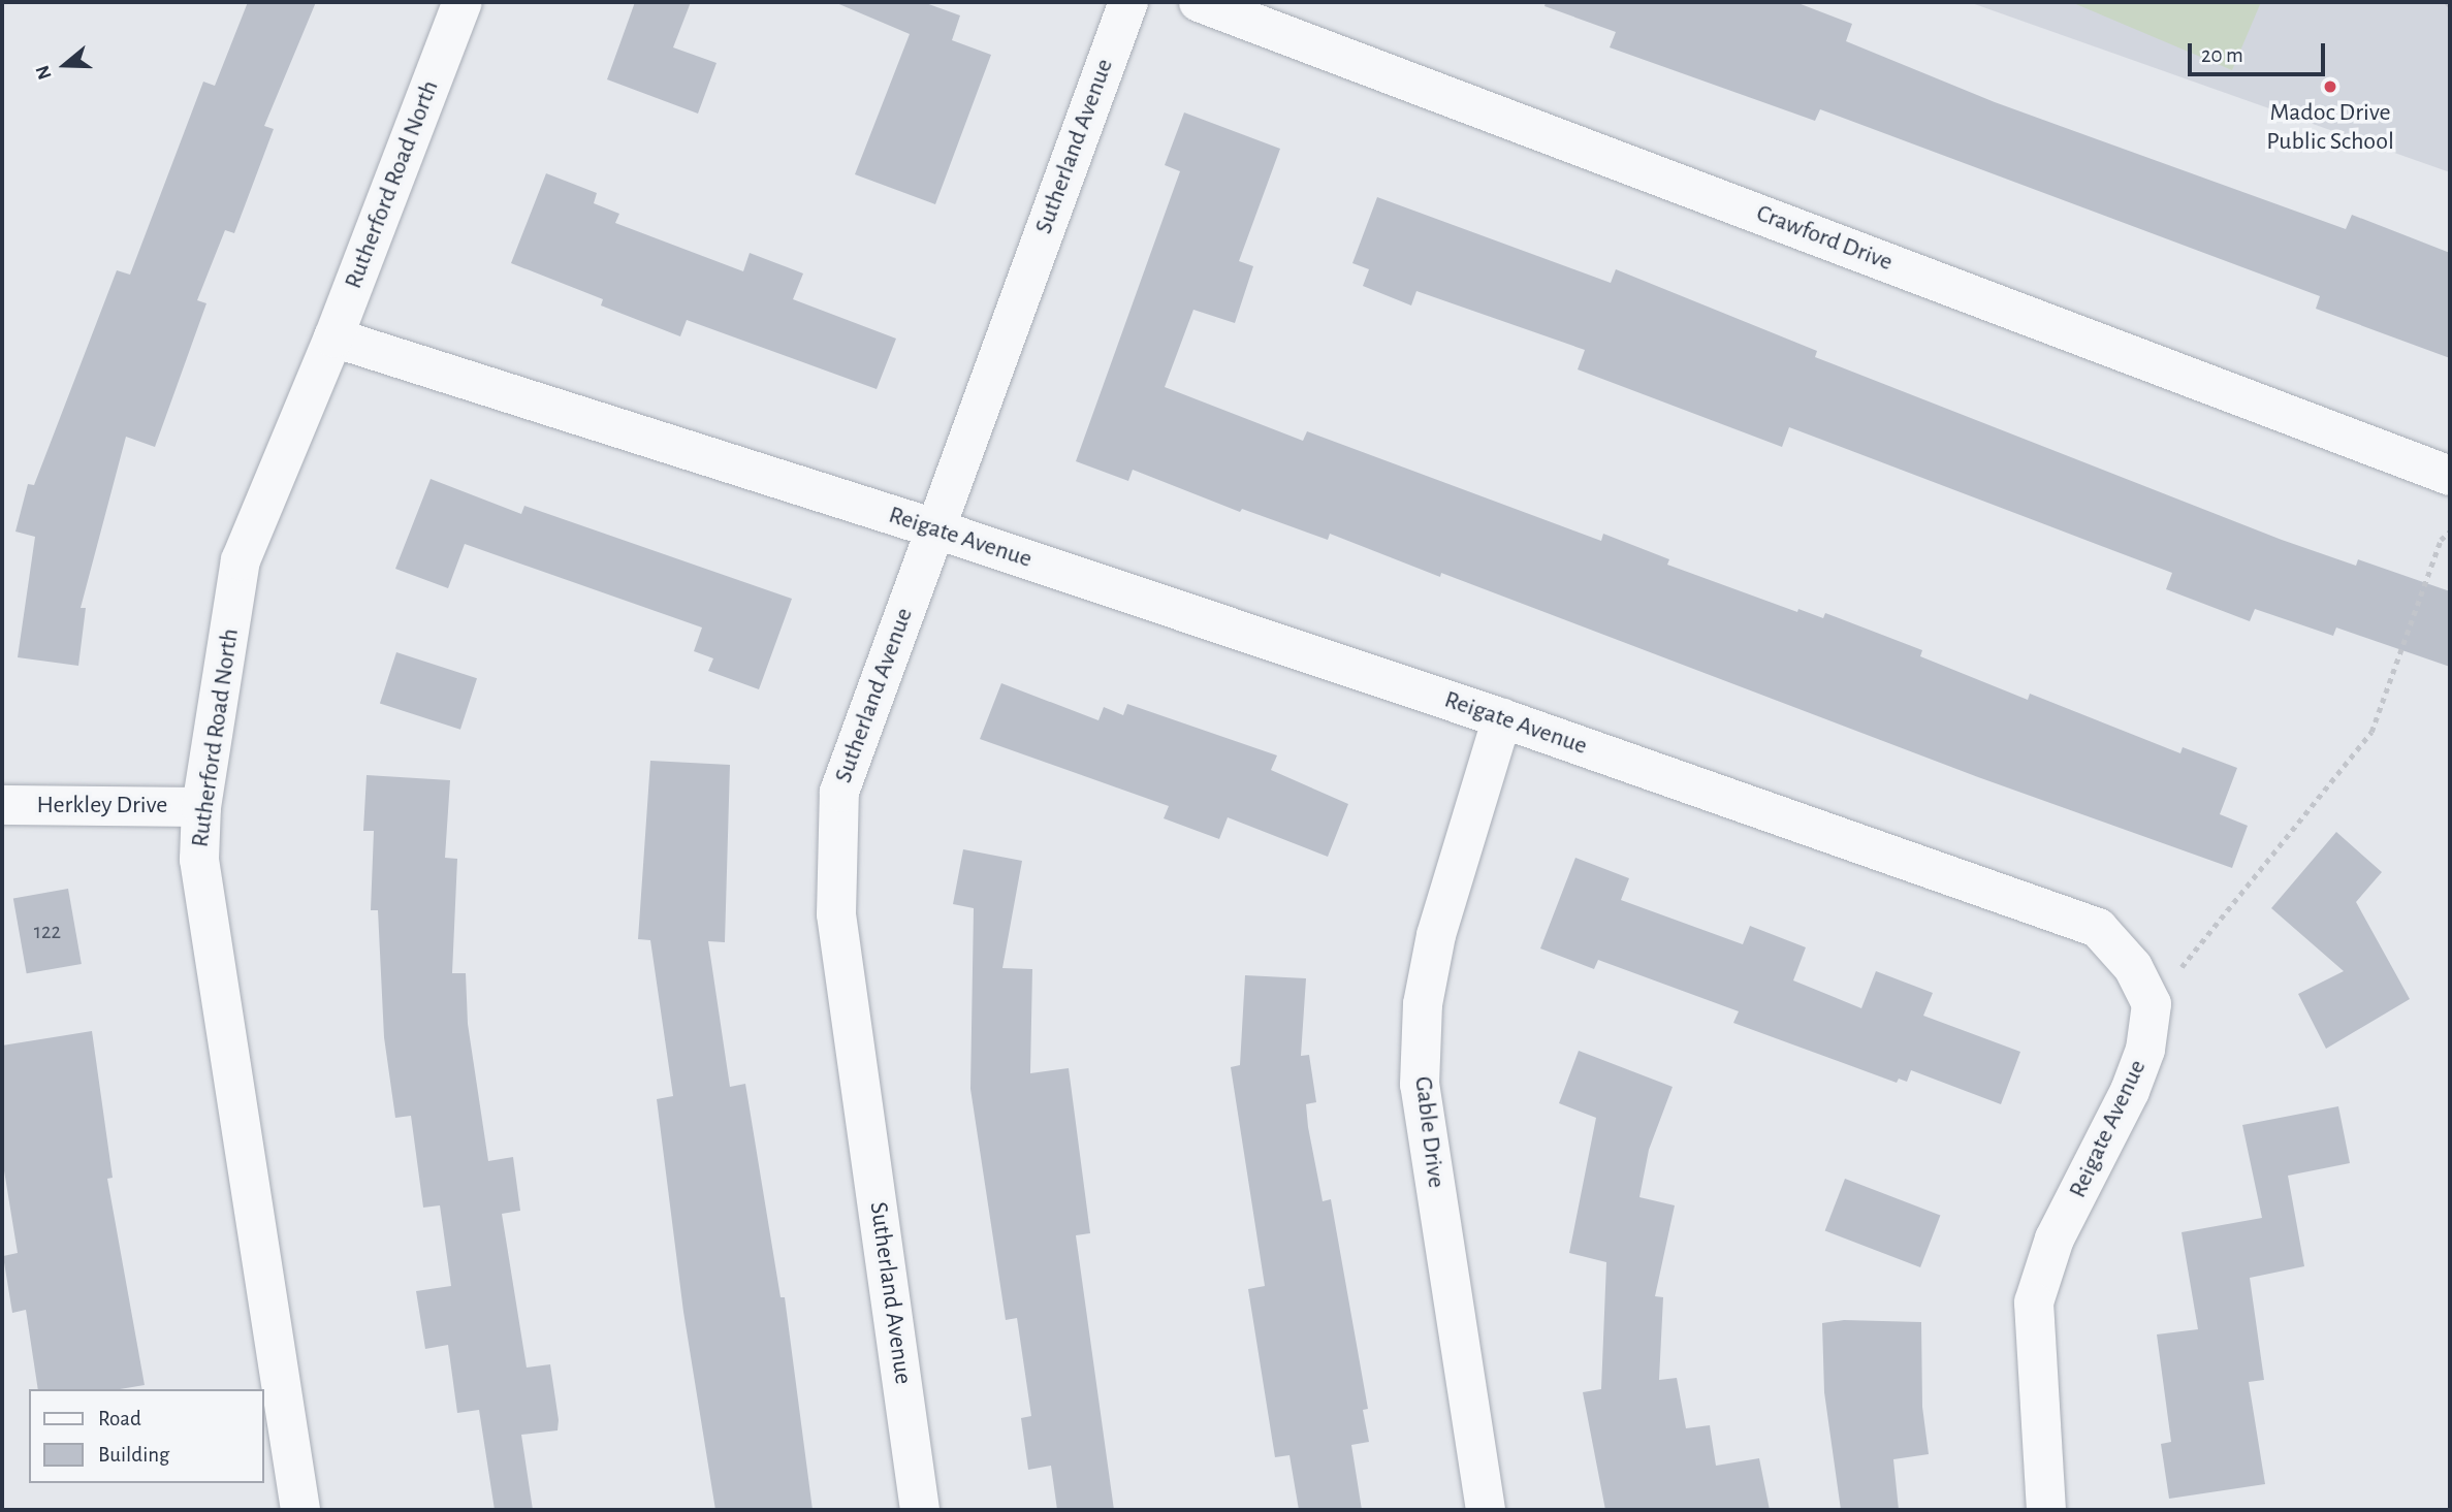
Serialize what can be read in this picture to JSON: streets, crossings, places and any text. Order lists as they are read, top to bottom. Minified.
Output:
{"streets":{"street":["Sutherland Avenue","Rutherford Road North","Crawford Drive","Reigate Avenue","Herkley Drive","Gable Drive"]},"crossings":[["Sutherland Avenue","Reigate Avenue"],["Rutherford Road North","Reigate Avenue"],["Rutherford Road North","Herkley Drive"],["Reigate Avenue","Gable Drive"]],"places":["Madoc Drive Public School"],"house_numbers":["122"],"legend":["Road","Building"],"scale_bar":"20 m","north":"left"}
